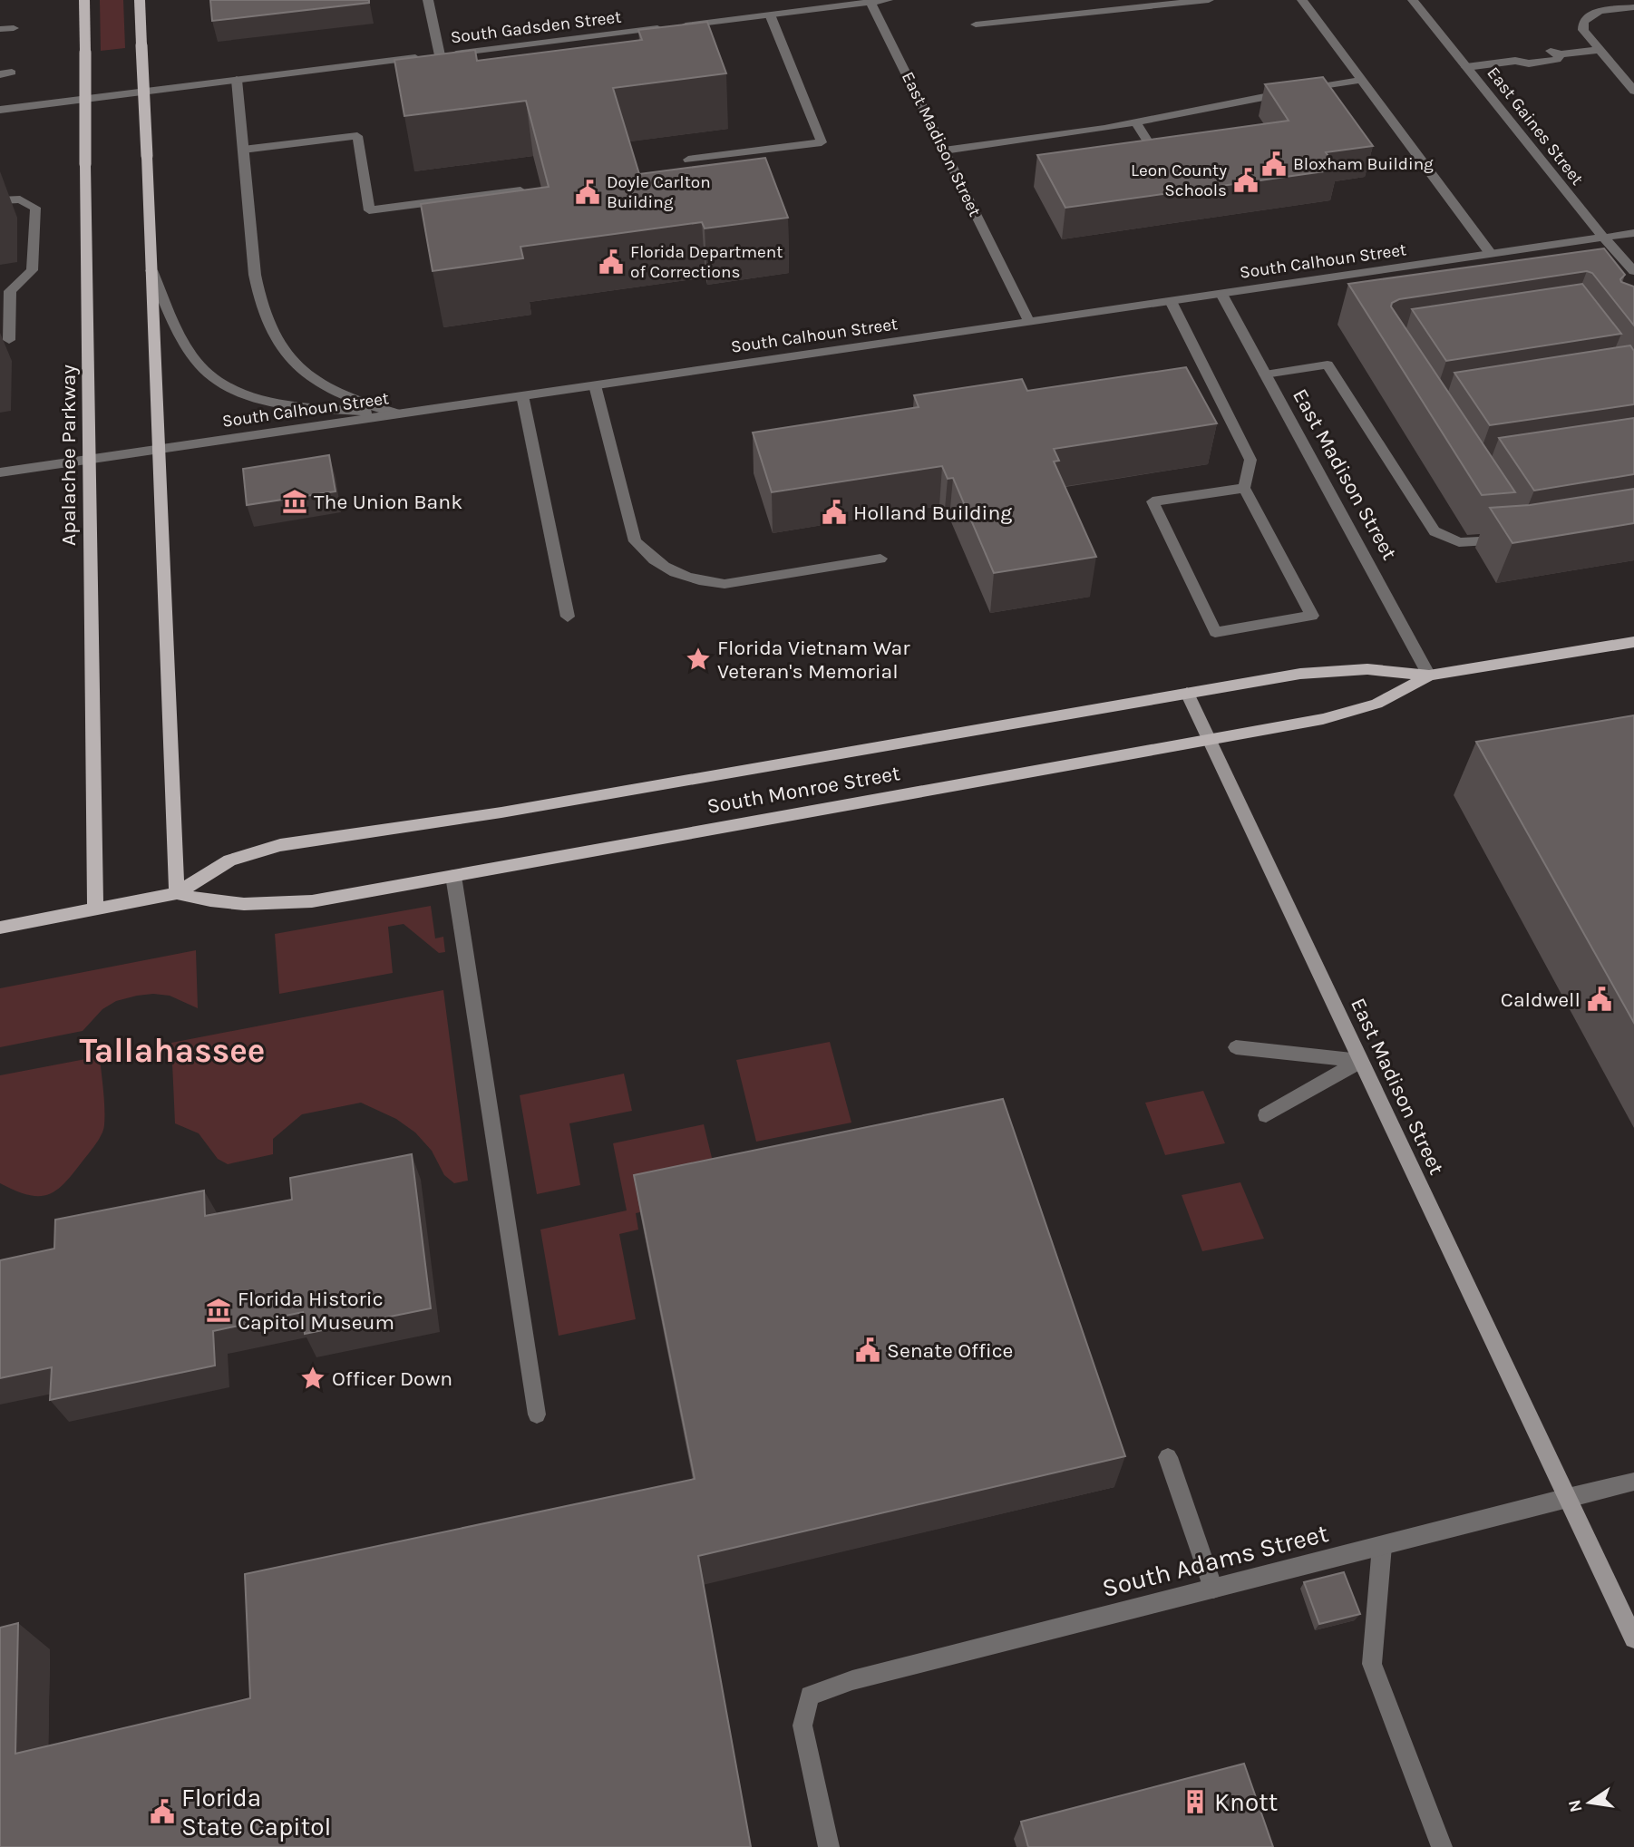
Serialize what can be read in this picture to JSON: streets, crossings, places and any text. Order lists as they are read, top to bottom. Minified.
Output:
{"streets":{"main road":["East Madison Street","Apalachee Parkway","South Monroe Street"],"street":["South Gadsden Street","East Gaines Street","South Calhoun Street","South Adams Street"]},"crossings":[["South Gadsden Street","East Madison Street"],["East Gaines Street","South Calhoun Street"],["East Madison Street","South Calhoun Street"],["East Madison Street","South Monroe Street"],["East Madison Street","South Adams Street"],["South Calhoun Street","Apalachee Parkway"],["Apalachee Parkway","South Monroe Street"]],"districts":["Tallahassee"],"places":{"public building":["Bloxham Building","Leon County Schools","Doyle Carlton Building","Florida Department of Corrections","Holland Building","Caldwell","Senate Office","Florida State Capitol"],"museum":["The Union Bank","Florida Historic Capitol Museum"],"place":["Florida Vietnam War Veteran's Memorial","Officer Down"],"building":["Knott"]},"north":"left"}
